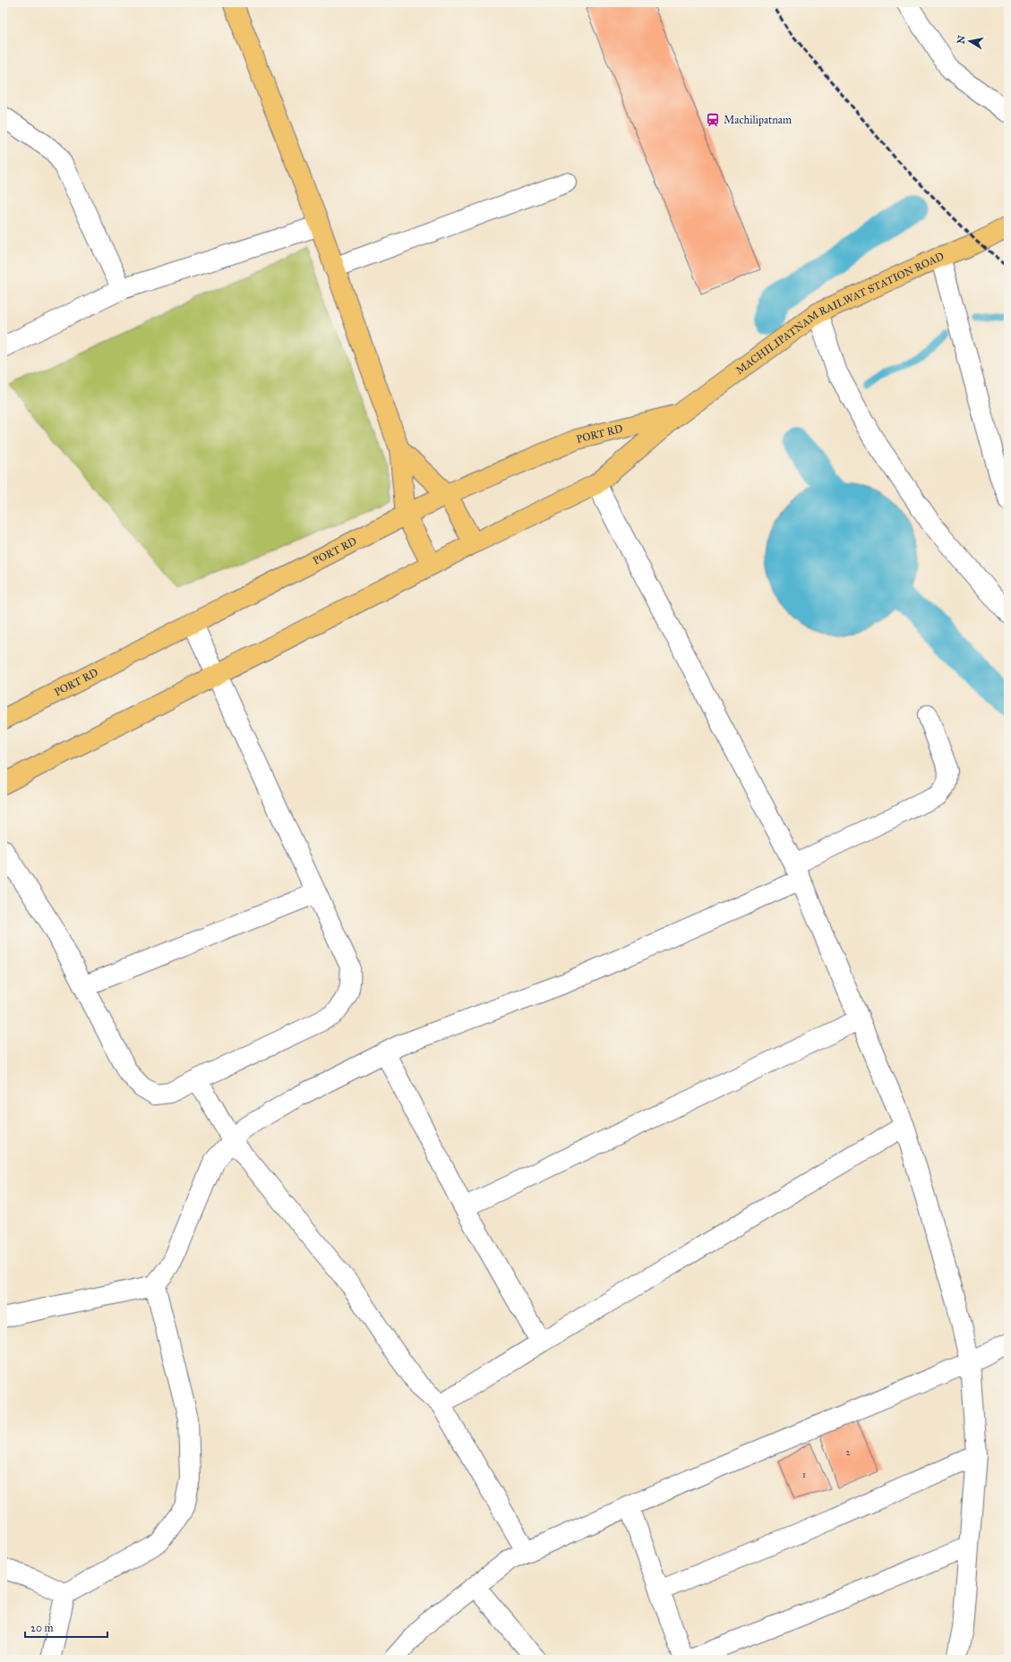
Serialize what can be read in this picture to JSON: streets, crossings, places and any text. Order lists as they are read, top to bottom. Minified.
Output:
{"streets":{"main road":["MACHILIPATNAM RAILWAT STATION ROAD","PORT RD"]},"crossings":[["MACHILIPATNAM RAILWAT STATION ROAD","PORT RD"]],"places":{"station":["Machilipatnam"]},"house_numbers":["2","1"],"scale_bar":"20 m","north":"left"}
